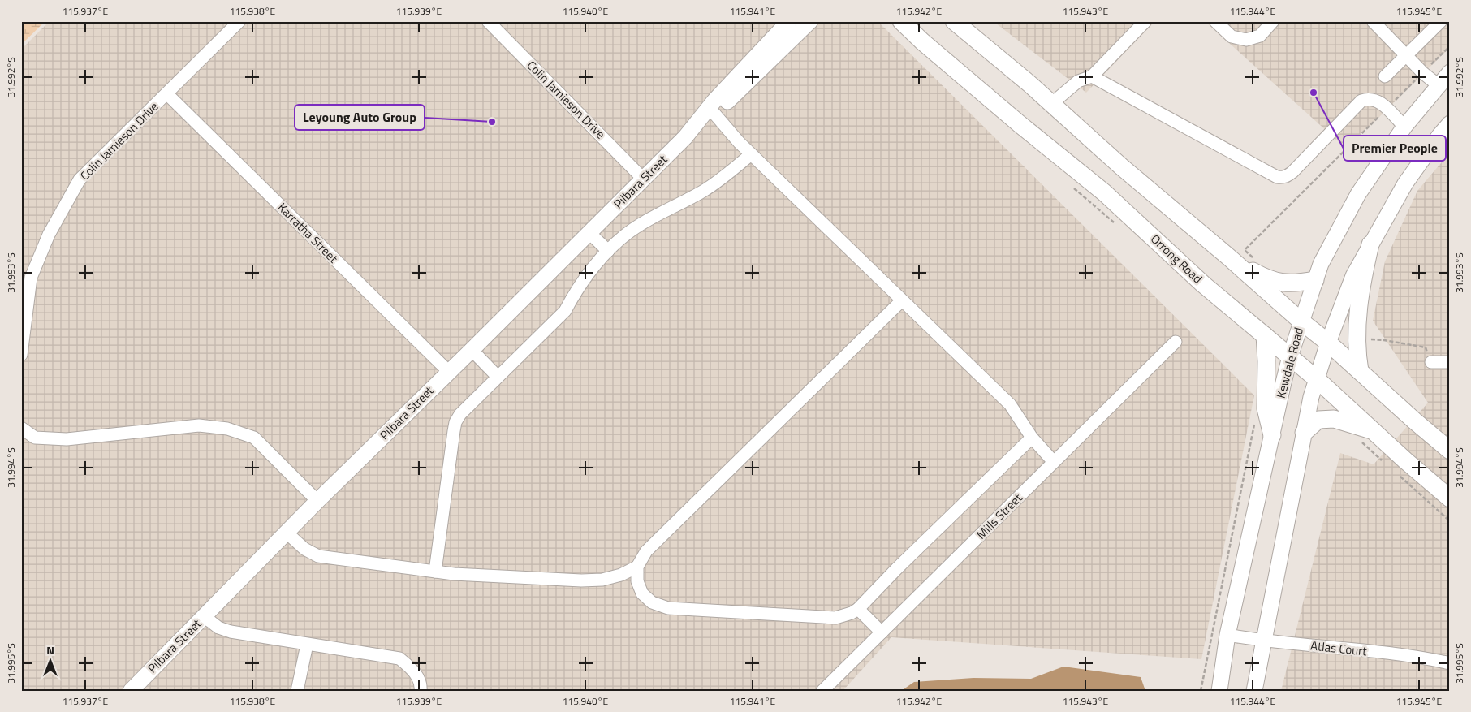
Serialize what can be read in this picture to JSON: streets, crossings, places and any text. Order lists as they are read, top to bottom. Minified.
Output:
{"streets":{"highway":["Orrong Road"],"main road":["Pilbara Street","Kewdale Road"],"street":["Colin Jamieson Drive","Karratha Street","Mills Street","Atlas Court"]},"crossings":[["Colin Jamieson Drive","Pilbara Street"],["Colin Jamieson Drive","Karratha Street"],["Pilbara Street","Karratha Street"],["Orrong Road","Kewdale Road"],["Kewdale Road","Atlas Court"]],"places":["Premier People","Leyoung Auto Group"],"north":"top","coordinates":["115.937°E","115.938°E","115.939°E","115.940°E","115.941°E","115.942°E","115.943°E","115.944°E","115.945°E","31.992°S","31.993°S","31.994°S","31.995°S"]}
